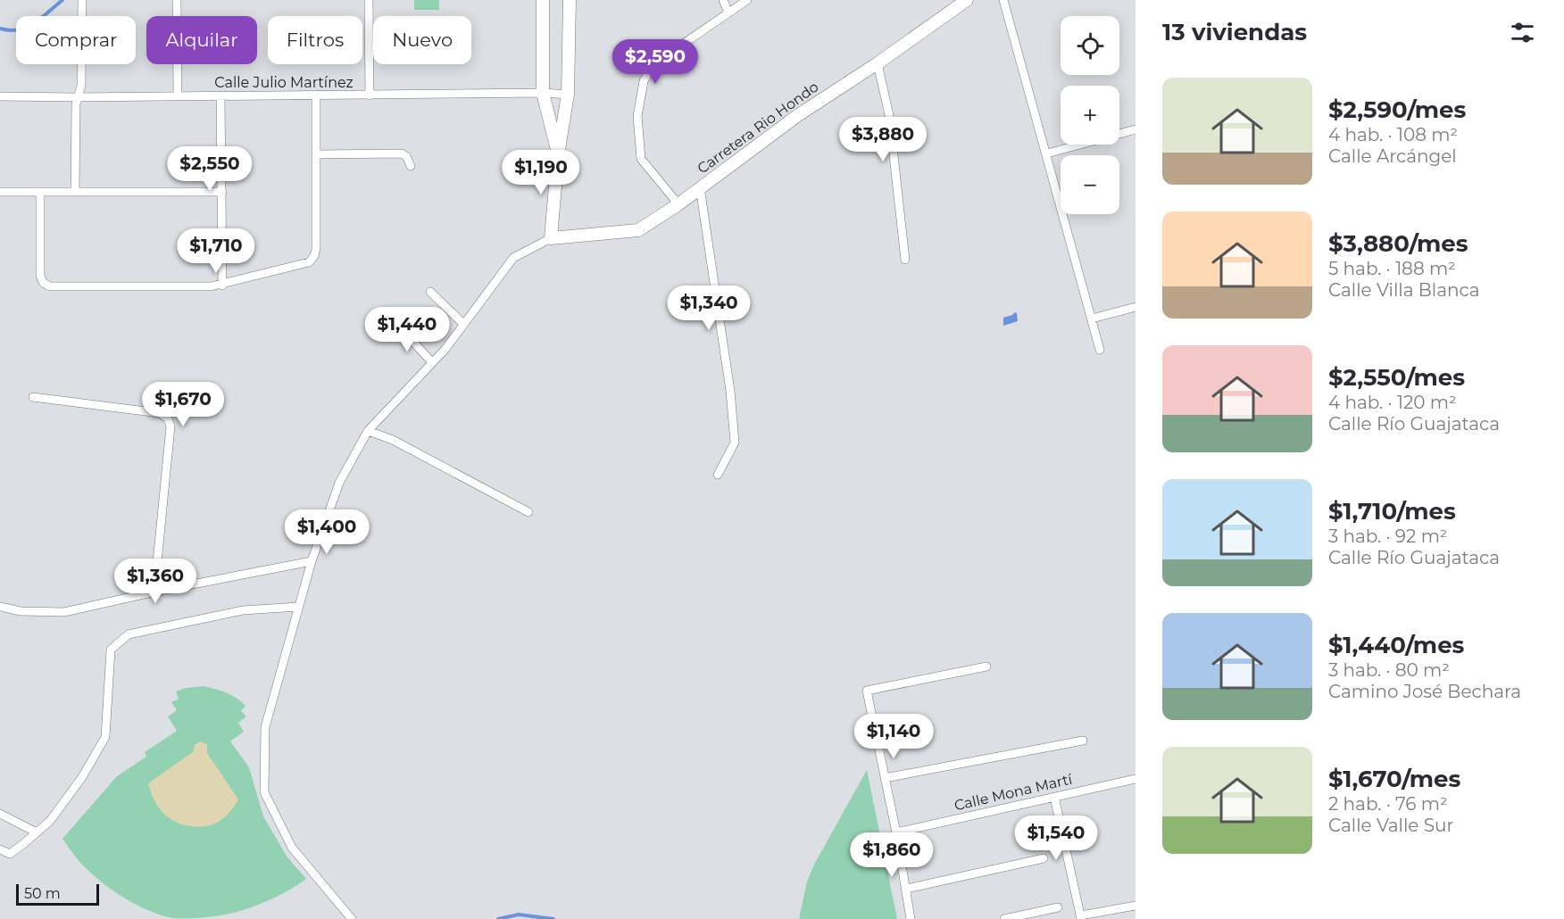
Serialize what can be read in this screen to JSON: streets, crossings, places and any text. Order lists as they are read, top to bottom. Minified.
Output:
{"streets":{"street":["Calle Julio Martínez","Carretera Rio Hondo","Calle Mona Martí"]},"scale_bar":"50 m","page":{"heading":"13 viviendas","map_buttons":["+","−"],"chip":["Comprar","Alquilar","Filtros","Nuevo"],"price":["$2,590","$3,880","$2,550","$1,190","$1,710","$1,340","$1,440","$1,670","$1,400","$1,360","$1,140","$1,540","$1,860"],"list":[{"name":"$2,590/mes","note":"4 hab. · 108 m² · Calle Arcángel"},{"name":"$3,880/mes","note":"5 hab. · 188 m² · Calle Villa Blanca"},{"name":"$2,550/mes","note":"4 hab. · 120 m² · Calle Río Guajataca"},{"name":"$1,710/mes","note":"3 hab. · 92 m² · Calle Río Guajataca"},{"name":"$1,440/mes","note":"3 hab. · 80 m² · Camino José Bechara"},{"name":"$1,670/mes","note":"2 hab. · 76 m² · Calle Valle Sur"}],"scale":"50 m"}}
